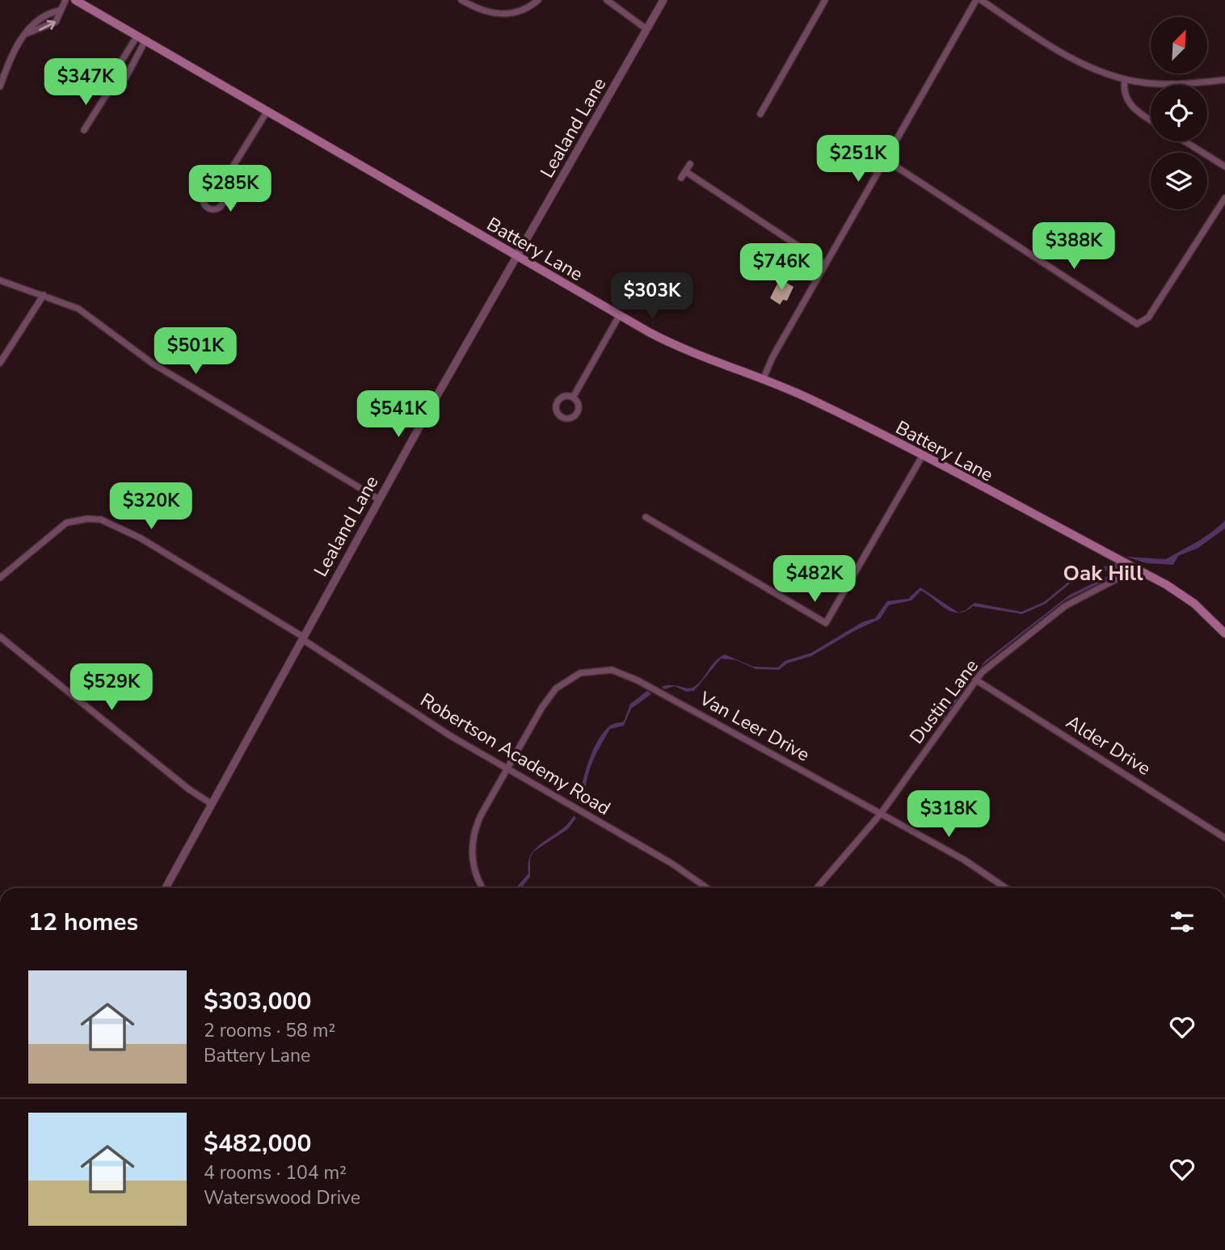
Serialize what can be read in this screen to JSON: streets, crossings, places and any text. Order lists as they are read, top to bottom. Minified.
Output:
{"streets":{"main road":["Battery Lane"],"street":["Lealand Lane","Dustin Lane","Van Leer Drive","Alder Drive","Robertson Academy Road"]},"crossings":[["Lealand Lane","Battery Lane"],["Lealand Lane","Robertson Academy Road"],["Battery Lane","Dustin Lane"],["Dustin Lane","Van Leer Drive"],["Dustin Lane","Alder Drive"],["Van Leer Drive","Robertson Academy Road"]],"districts":["Oak Hill"],"north":"top right","page":{"price":["$347K","$251K","$285K","$388K","$746K","$303K","$501K","$541K","$320K","$482K","$529K","$318K"],"heading":"12 homes","list":[{"name":"$303,000","note":"2 rooms · 58 m² · Battery Lane"},{"name":"$482,000","note":"4 rooms · 104 m² · Waterswood Drive"}]}}
